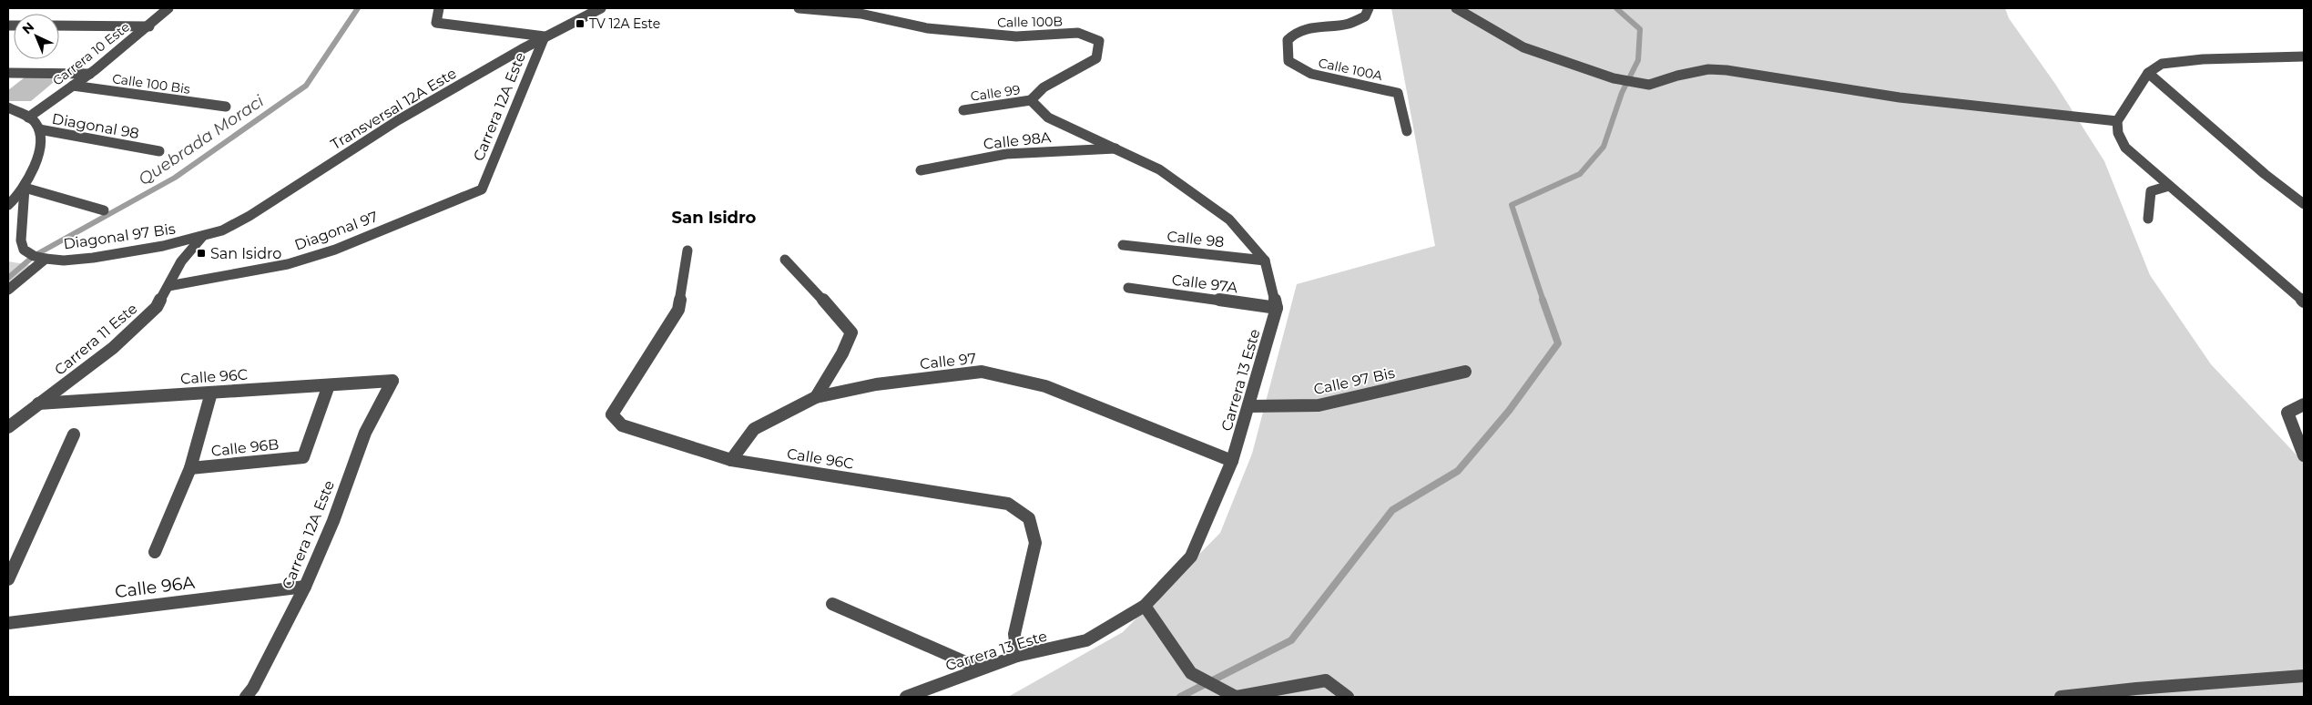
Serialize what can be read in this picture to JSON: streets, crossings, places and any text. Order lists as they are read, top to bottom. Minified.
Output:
{"streets":{"street":["Calle 100B","Carrera 10 Este","Calle 100A","Calle 100 Bis","Calle 99","Carrera 12A Este","Transversal 12A Este","Diagonal 98","Calle 98A","Diagonal 97","Diagonal 97 Bis","Calle 98","Calle 97A","Carrera 11 Este","Calle 97","Calle 96C","Carrera 13 Este","Calle 97 Bis","Calle 96B","Calle 96A"]},"crossings":[["Calle 100B","Calle 99"],["Carrera 10 Este","Calle 100 Bis"],["Carrera 10 Este","Diagonal 98"],["Carrera 12A Este","Transversal 12A Este"],["Carrera 12A Este","Diagonal 97"],["Carrera 12A Este","Calle 96C"],["Carrera 12A Este","Calle 96A"],["Transversal 12A Este","Diagonal 97 Bis"],["Transversal 12A Este","Carrera 11 Este"],["Diagonal 97","Carrera 11 Este"],["Diagonal 97 Bis","Carrera 11 Este"],["Calle 97A","Carrera 13 Este"],["Carrera 11 Este","Calle 96C"],["Calle 97","Calle 96C"],["Calle 97","Carrera 13 Este"],["Calle 96C","Carrera 13 Este"],["Calle 96C","Calle 96B"],["Carrera 13 Este","Calle 97 Bis"]],"districts":["San Isidro"],"water":["Quebrada Moraci"],"places":{"transit":["TV 12A Este","San Isidro"]},"north":"top left"}
